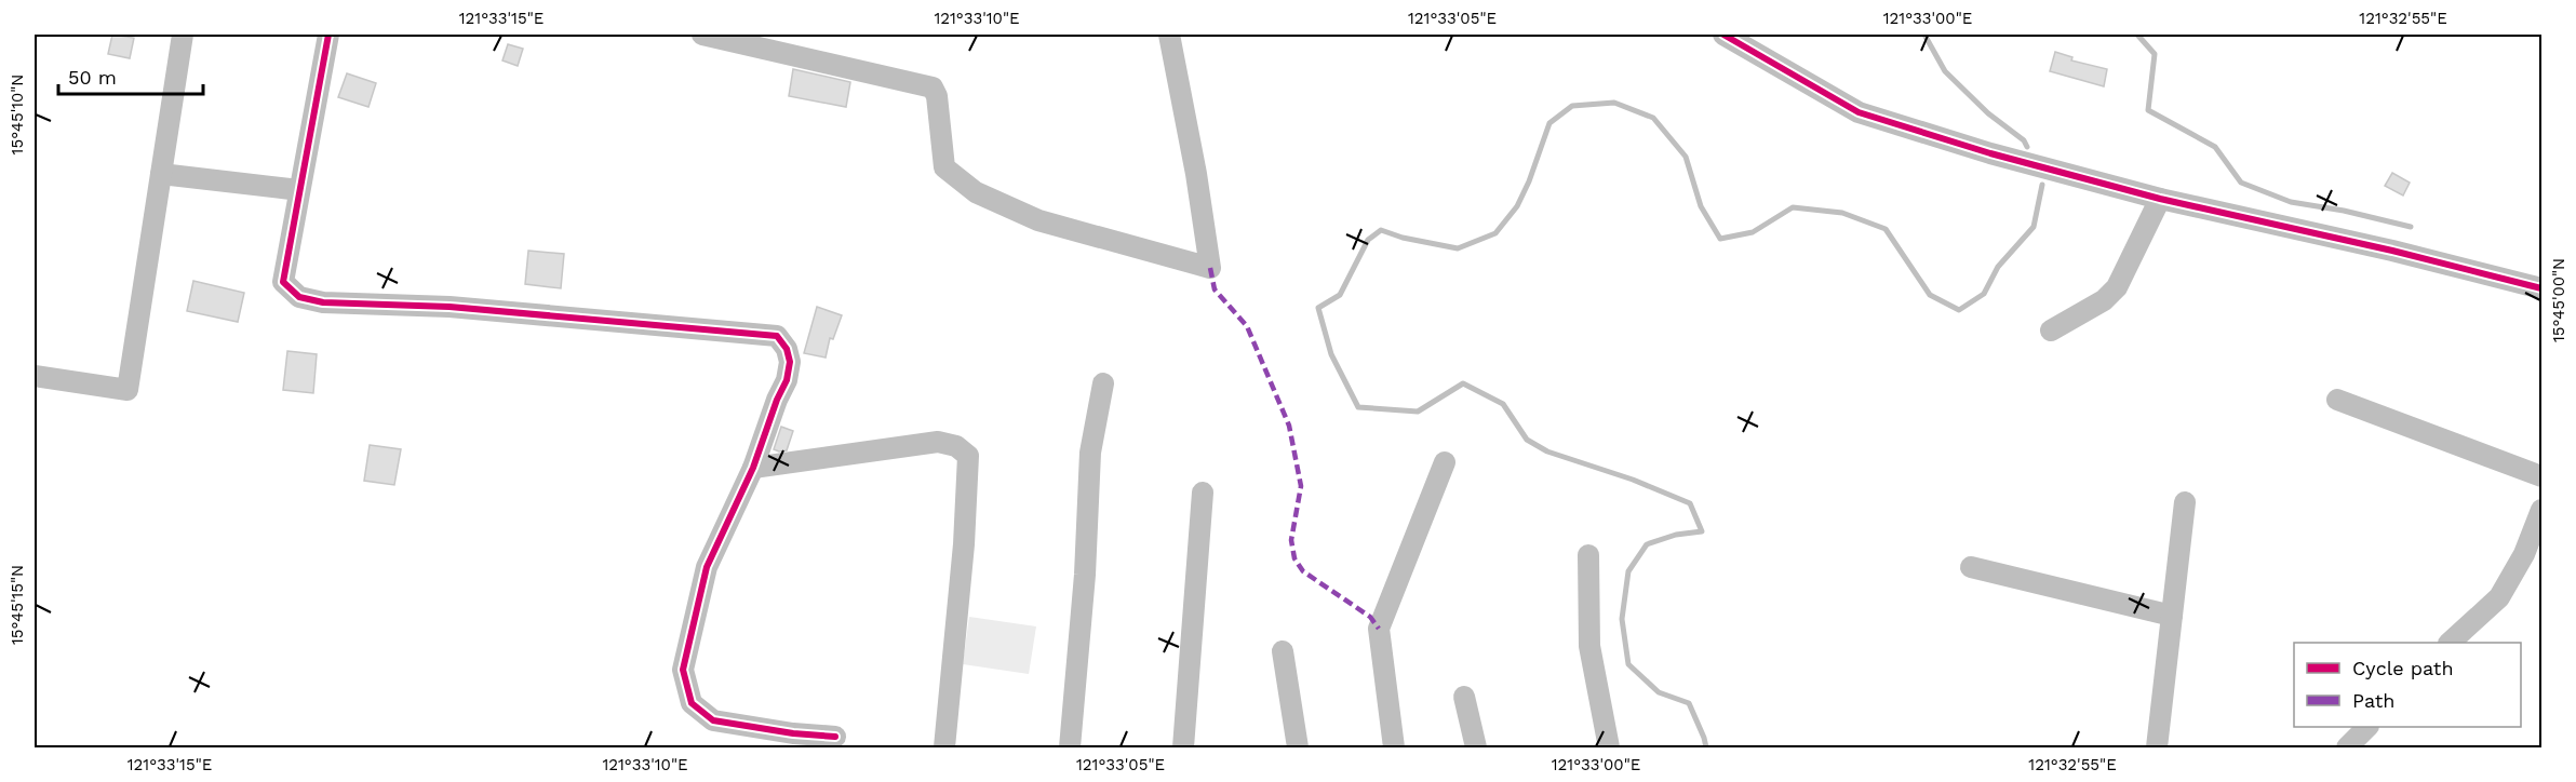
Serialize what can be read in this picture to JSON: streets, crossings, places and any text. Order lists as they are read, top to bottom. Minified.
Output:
{"legend":["Cycle path","Path"],"scale_bar":"50 m","coordinates":["121°33'15\"E","121°33'10\"E","121°33'05\"E","121°33'00\"E","121°32'55\"E","15°45'10\"N","15°45'00\"N","15°45'15\"N"]}
